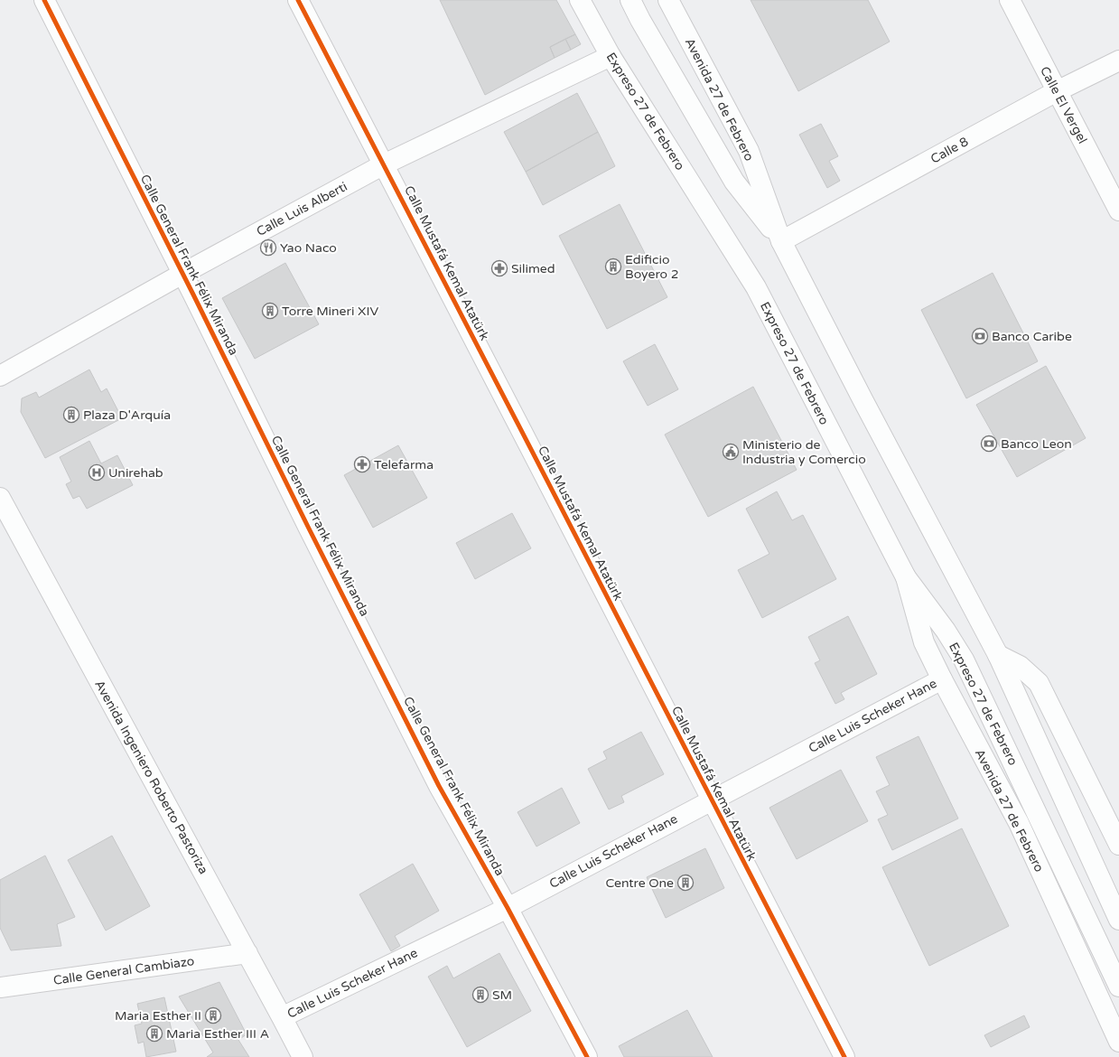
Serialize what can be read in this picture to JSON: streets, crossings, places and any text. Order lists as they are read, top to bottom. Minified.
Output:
{"streets":{"main road":["Avenida 27 de Febrero","Calle El Vergel","Expreso 27 de Febrero","Calle 8","Calle Luis Alberti","Calle Mustafá Kemal Atatürk","Calle General Frank Félix Miranda","Calle Luis Scheker Hane","Avenida Ingeniero Roberto Pastoriza","Calle General Cambiazo"]},"crossings":[["Avenida 27 de Febrero","Expreso 27 de Febrero"],["Avenida 27 de Febrero","Calle 8"],["Avenida 27 de Febrero","Calle Luis Scheker Hane"],["Calle El Vergel","Calle 8"],["Expreso 27 de Febrero","Calle Luis Alberti"],["Calle Luis Alberti","Calle Mustafá Kemal Atatürk"],["Calle Luis Alberti","Calle General Frank Félix Miranda"],["Calle Mustafá Kemal Atatürk","Calle Luis Scheker Hane"],["Calle General Frank Félix Miranda","Calle Luis Scheker Hane"],["Calle Luis Scheker Hane","Avenida Ingeniero Roberto Pastoriza"],["Avenida Ingeniero Roberto Pastoriza","Calle General Cambiazo"]],"places":{"restaurant":["Yao Naco"],"building":["Edificio Boyero 2","Torre Mineri XIV","Plaza D'Arquía","Centre One","SM","Maria Esther II","Maria Esther III A"],"pharmacy":["Silimed","Telefarma"],"bank":["Banco Caribe","Banco Leon"],"public building":["Ministerio de Industria y Comercio"],"hospital":["Unirehab"]}}
